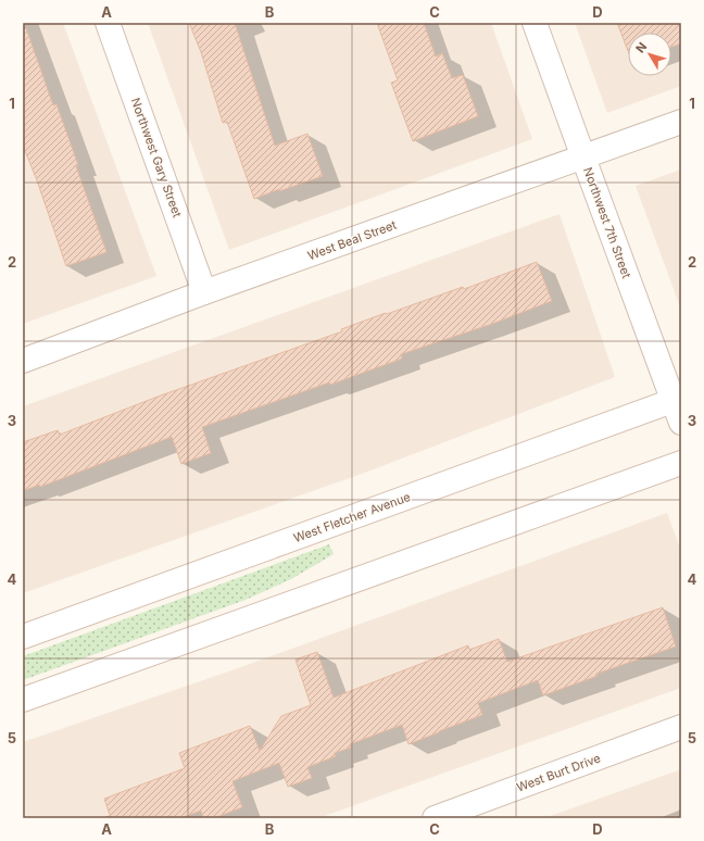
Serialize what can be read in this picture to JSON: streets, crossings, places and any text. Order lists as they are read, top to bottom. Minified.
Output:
{"streets":{"street":["Northwest Gary Street","Northwest 7th Street","West Beal Street","West Fletcher Avenue","West Burt Drive"]},"crossings":[["Northwest Gary Street","West Beal Street"],["Northwest 7th Street","West Beal Street"],["Northwest 7th Street","West Fletcher Avenue"]],"north":"top left","grid":{"columns":["A","B","C","D"],"rows":["1","2","3","4","5"]}}
